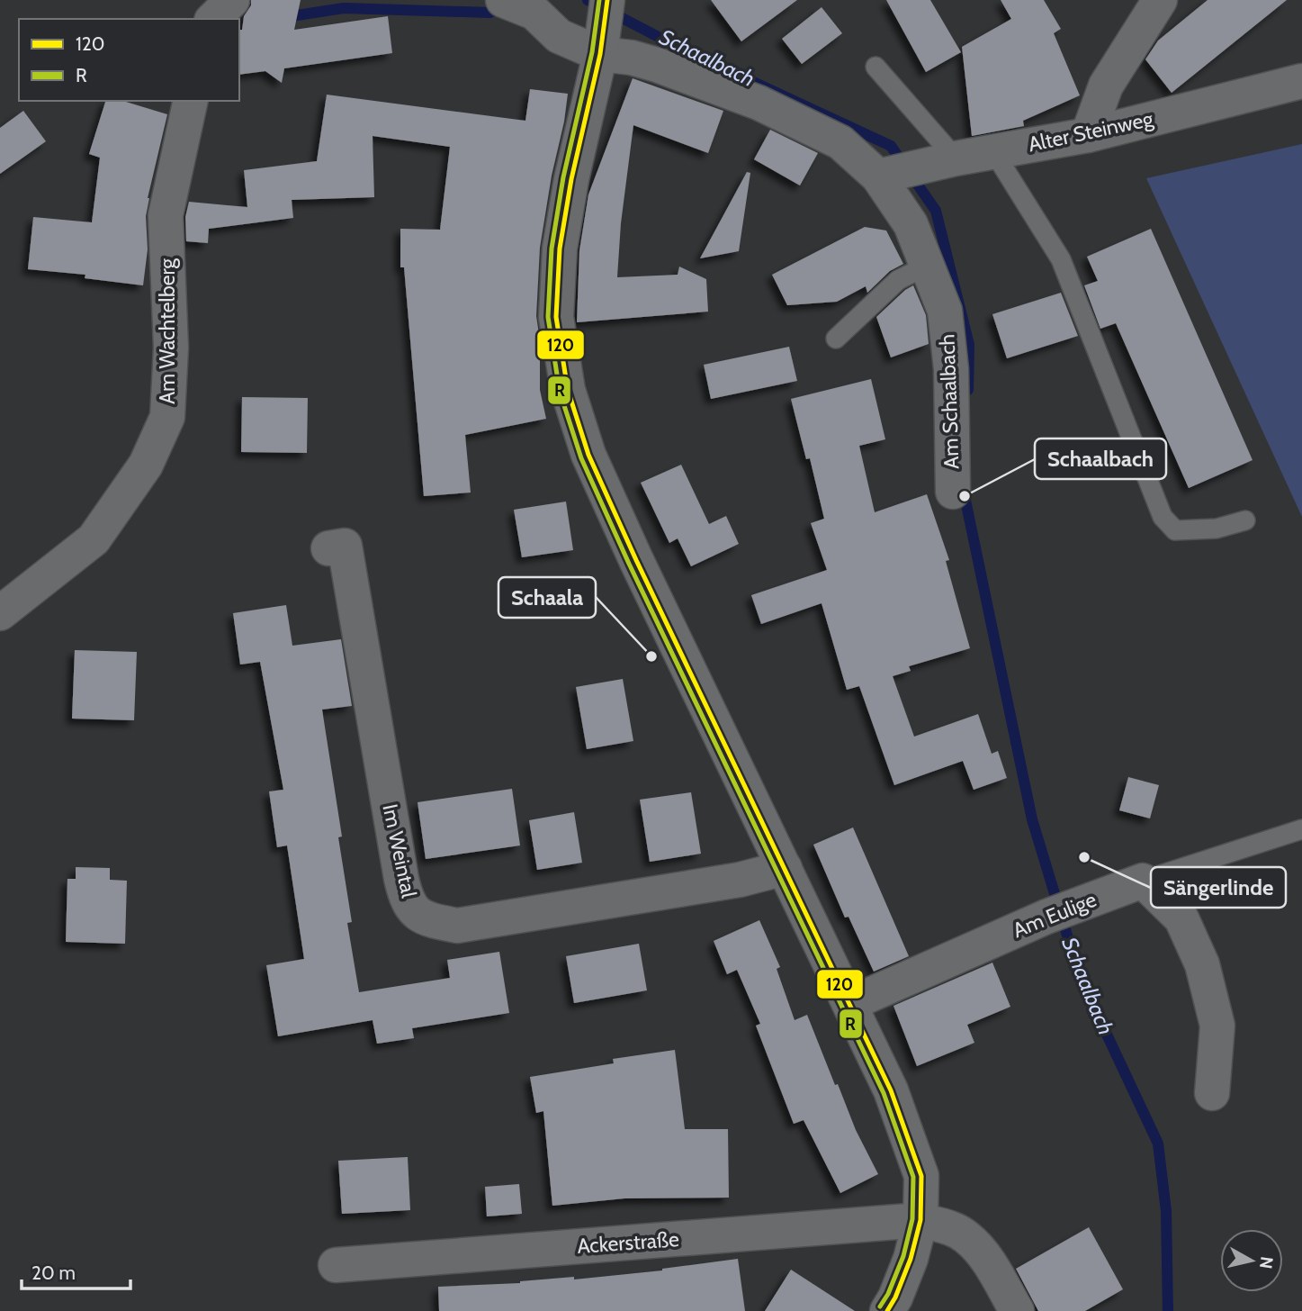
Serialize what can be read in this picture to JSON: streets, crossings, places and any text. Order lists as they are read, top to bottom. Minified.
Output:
{"streets":{"street":["Alter Steinweg","Am Wachtelberg","Am Schaalbach","Im Weintal","Am Eulige","Ackerstraße"]},"crossings":[["Alter Steinweg","Am Schaalbach"]],"water":["Schaalbach"],"places":["Schaalbach","Schaala","Sängerlinde"],"lines":["transit line 120","transit line R"],"legend":["120","R"],"scale_bar":"20 m","north":"right"}
